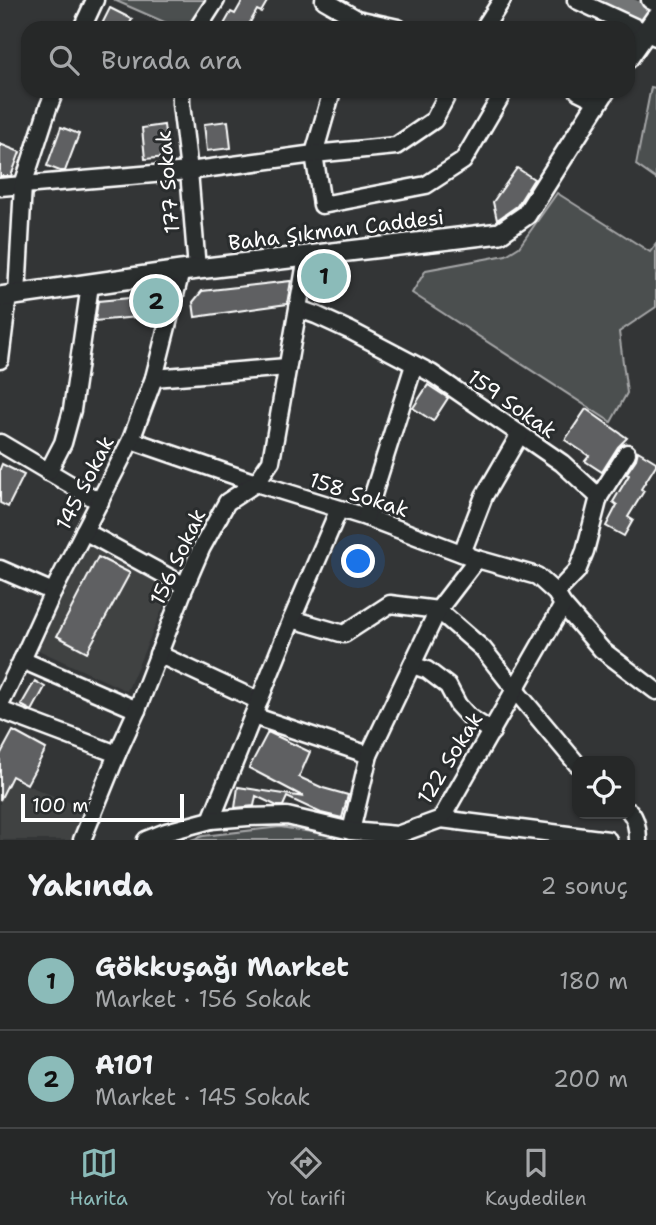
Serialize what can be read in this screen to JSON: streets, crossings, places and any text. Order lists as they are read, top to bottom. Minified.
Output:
{"streets":{"main road":["Baha Şıkman Caddesi"],"street":["177 Sokak","159 Sokak","145 Sokak","158 Sokak","156 Sokak","122 Sokak"]},"crossings":[["177 Sokak","Baha Şıkman Caddesi"],["177 Sokak","145 Sokak"],["Baha Şıkman Caddesi","145 Sokak"],["Baha Şıkman Caddesi","156 Sokak"],["159 Sokak","156 Sokak"],["145 Sokak","158 Sokak"],["158 Sokak","156 Sokak"],["158 Sokak","122 Sokak"]],"scale_bar":"100 m","page":{"search":"Burada ara","pins":["1","2"],"scale":"100 m","heading":["Yakında","2 sonuç"],"list":[{"mark":"1","name":"Gökkuşağı Market","note":"Market · 156 Sokak","value":"180 m"},{"mark":"2","name":"A101","note":"Market · 145 Sokak","value":"200 m"}],"nav":["Harita","Yol tarifi","Kaydedilen"]}}
